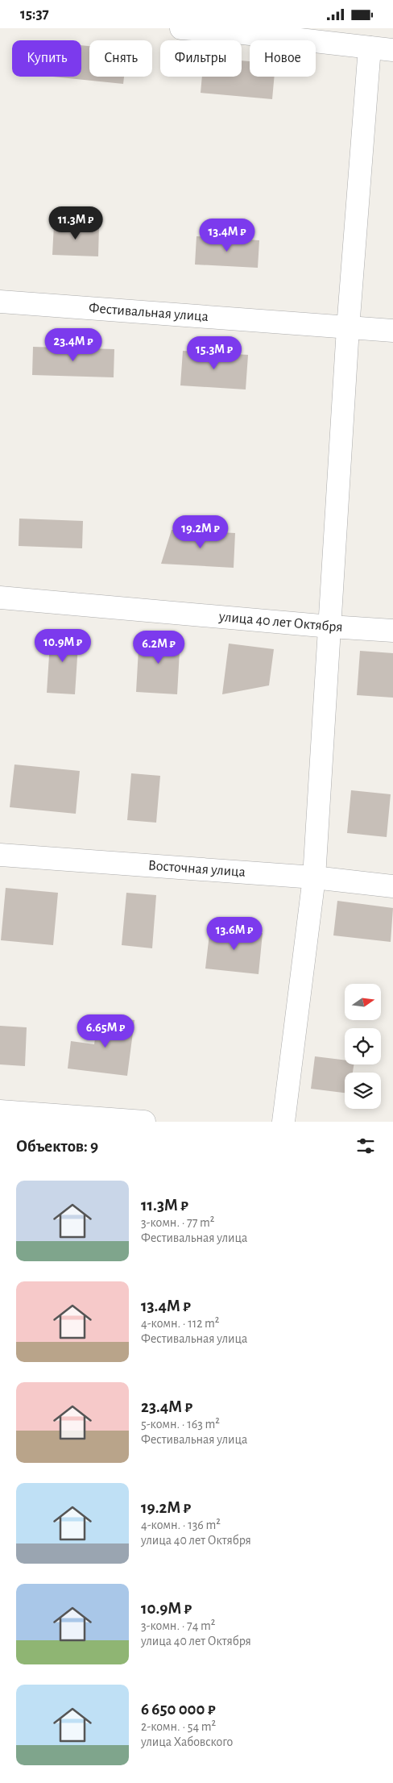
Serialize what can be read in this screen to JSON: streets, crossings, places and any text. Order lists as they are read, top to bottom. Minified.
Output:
{"streets":{"street":["Фестивальная улица","улица 40 лет Октября","Восточная улица"]},"north":"right","page":{"status":"15:37","chip":["Купить","Снять","Фильтры","Новое"],"price":["11.3M ₽","13.4M ₽","23.4M ₽","15.3M ₽","19.2M ₽","10.9M ₽","6.2M ₽","13.6M ₽","6.65M ₽"],"heading":"Объектов: 9","list":[{"name":"11.3M ₽","note":"3-комн. · 77 m² · Фестивальная улица"},{"name":"13.4M ₽","note":"4-комн. · 112 m² · Фестивальная улица"},{"name":"23.4M ₽","note":"5-комн. · 163 m² · Фестивальная улица"},{"name":"19.2M ₽","note":"4-комн. · 136 m² · улица 40 лет Октября"},{"name":"10.9M ₽","note":"3-комн. · 74 m² · улица 40 лет Октября"},{"name":"6 650 000 ₽","note":"2-комн. · 54 m² · улица Хабовского"}]}}
